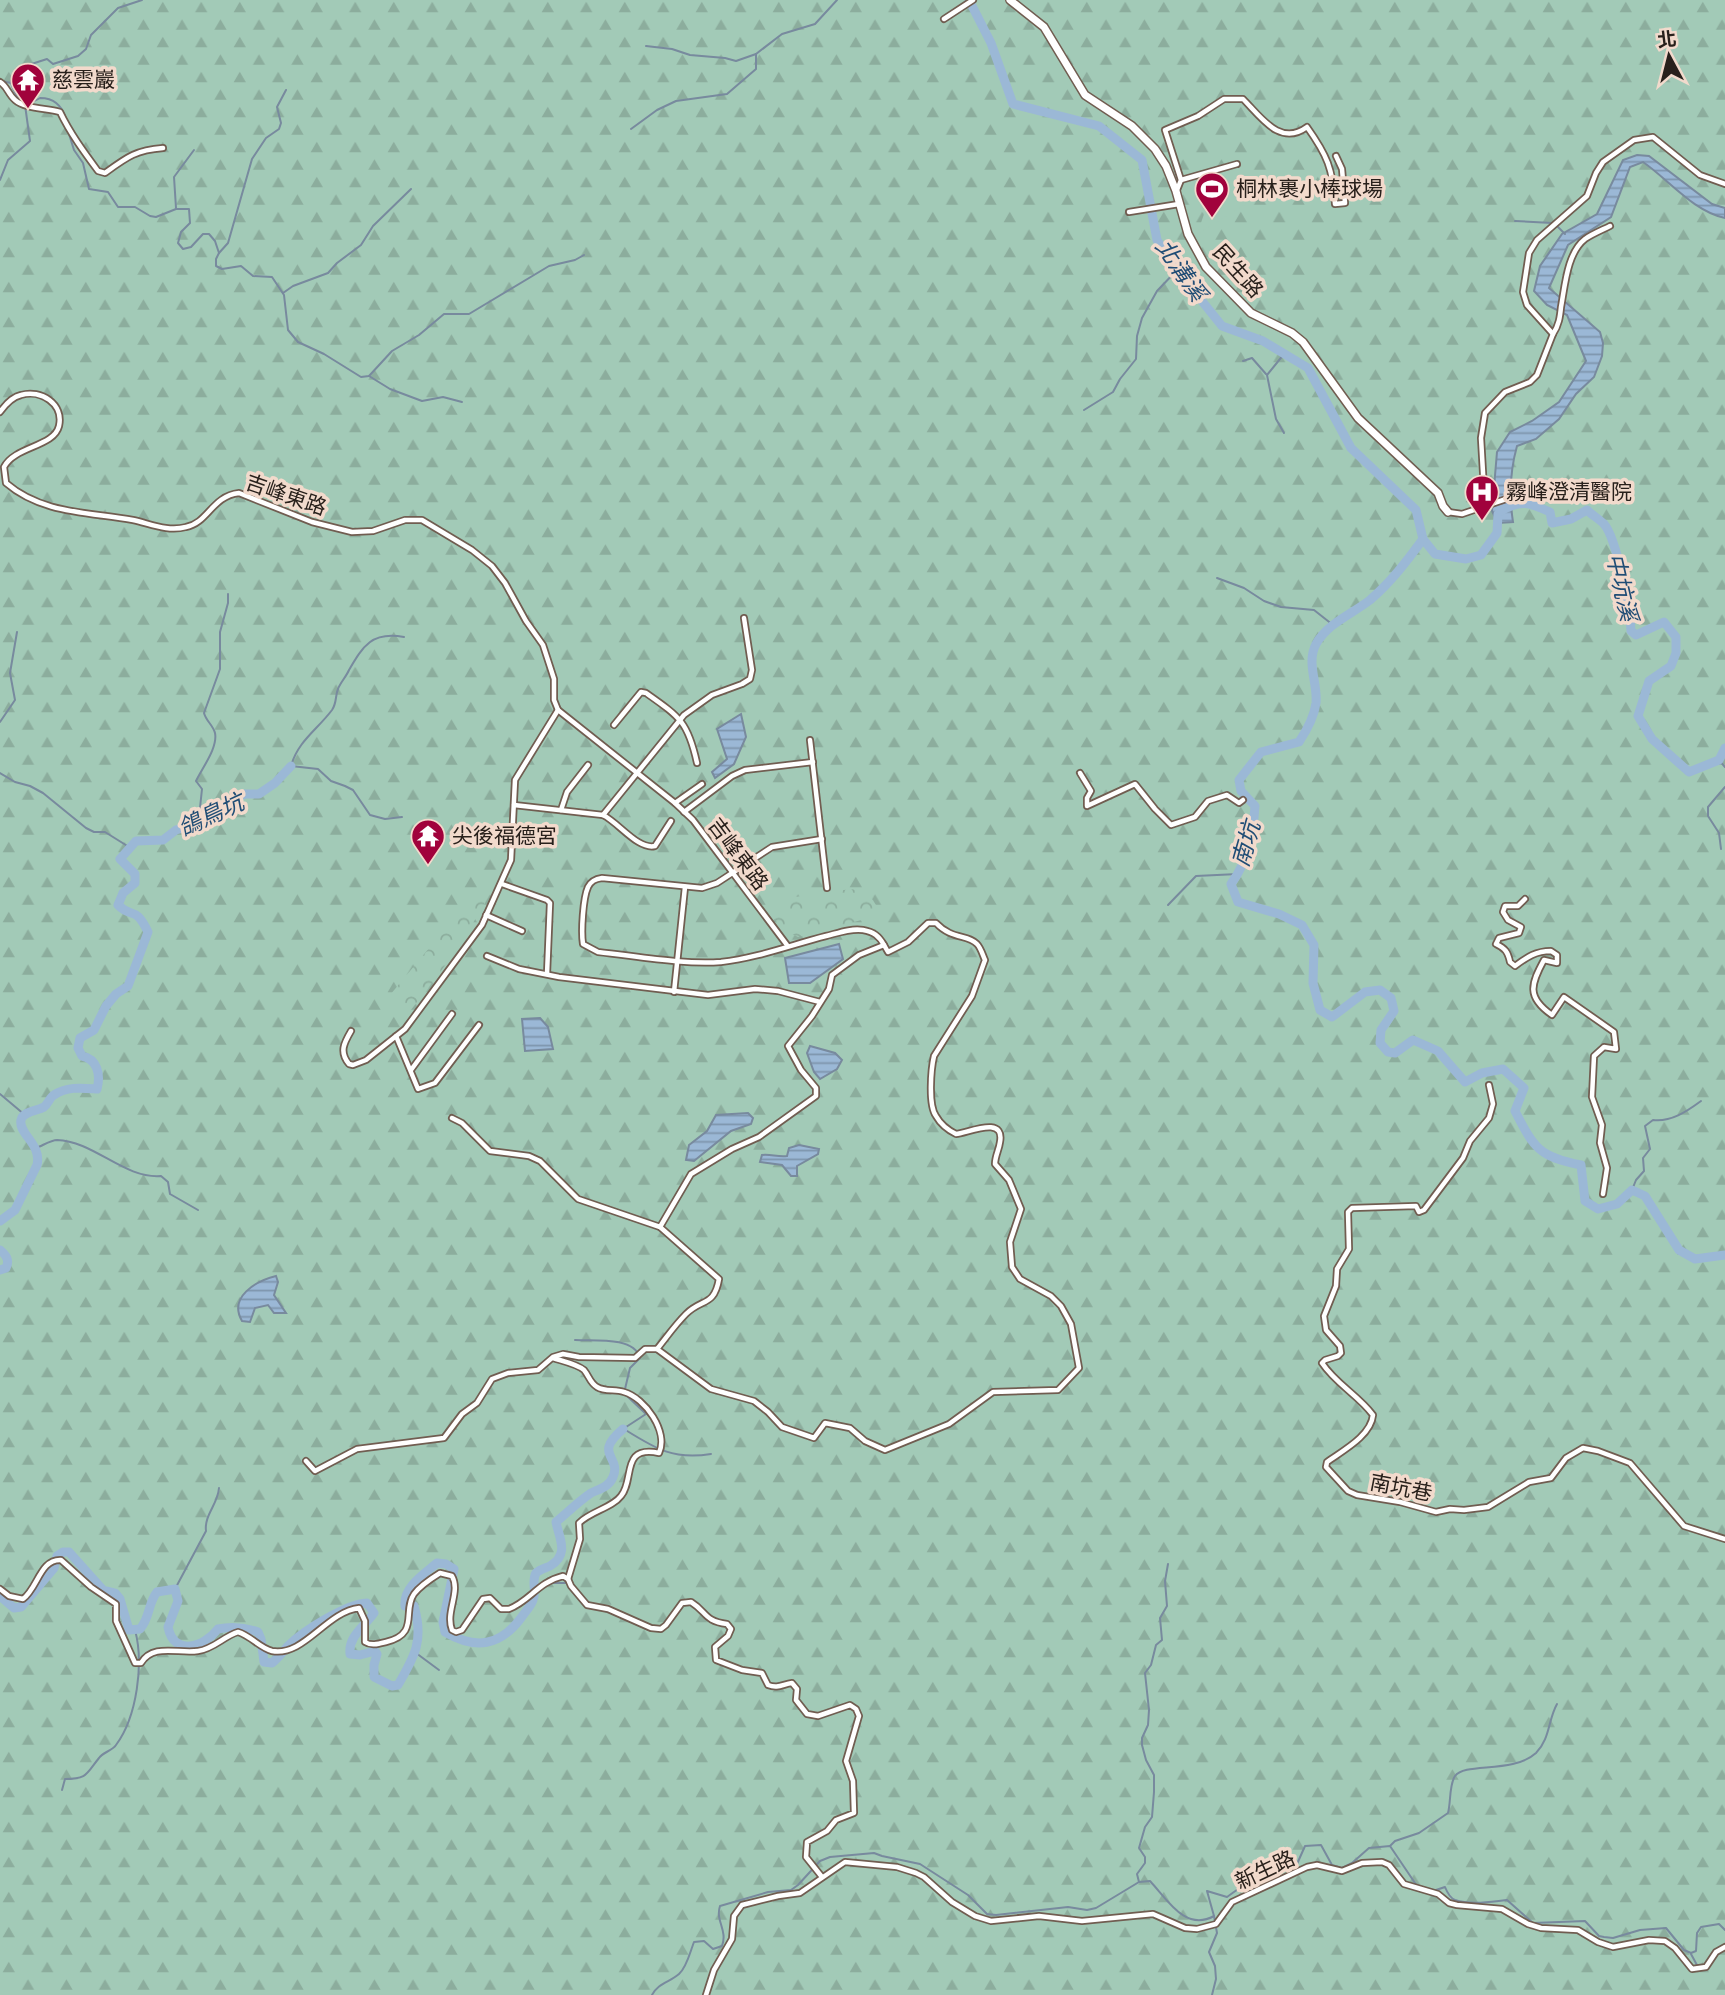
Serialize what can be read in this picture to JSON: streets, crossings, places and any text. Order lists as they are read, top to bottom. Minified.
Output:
{"streets":{"street":["民生路","吉峰東路","南坑巷","新生路"]},"water":["北溝溪","中坑溪","鴿鳥坑","南坑"],"places":{"temple":["慈雲巖","尖後福德宮"],"sports":["桐林裹小棒球場"],"hospital":["霧峰澄清醫院"]},"north":"top"}
